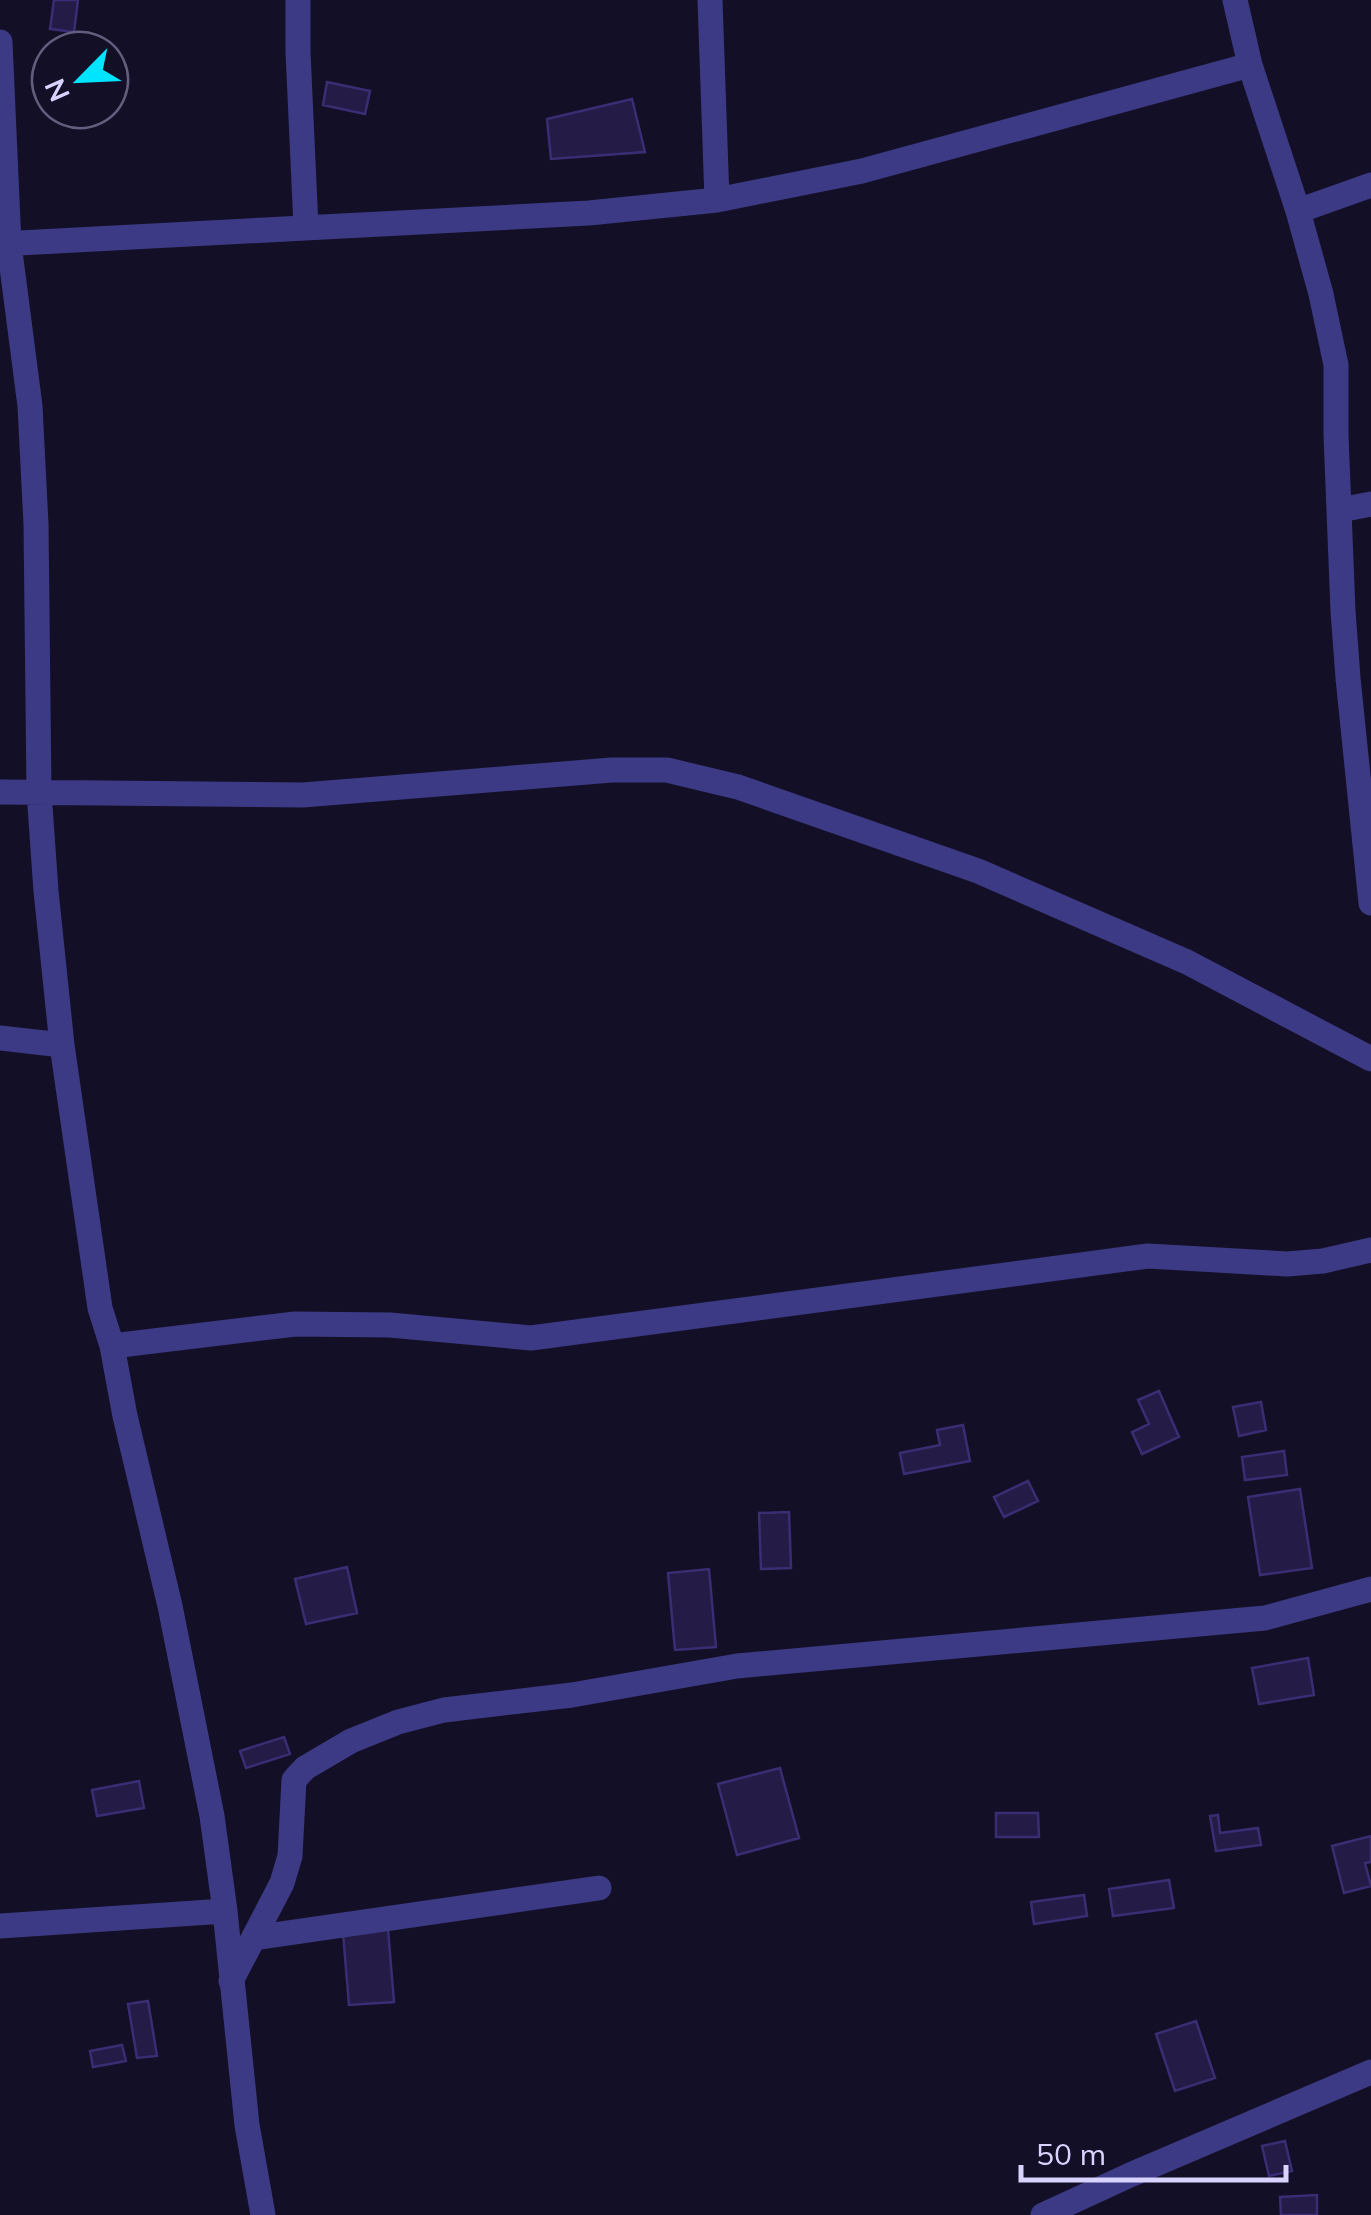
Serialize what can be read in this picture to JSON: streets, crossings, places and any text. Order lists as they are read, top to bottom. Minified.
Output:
{"scale_bar":"50 m","north":"bottom left"}
